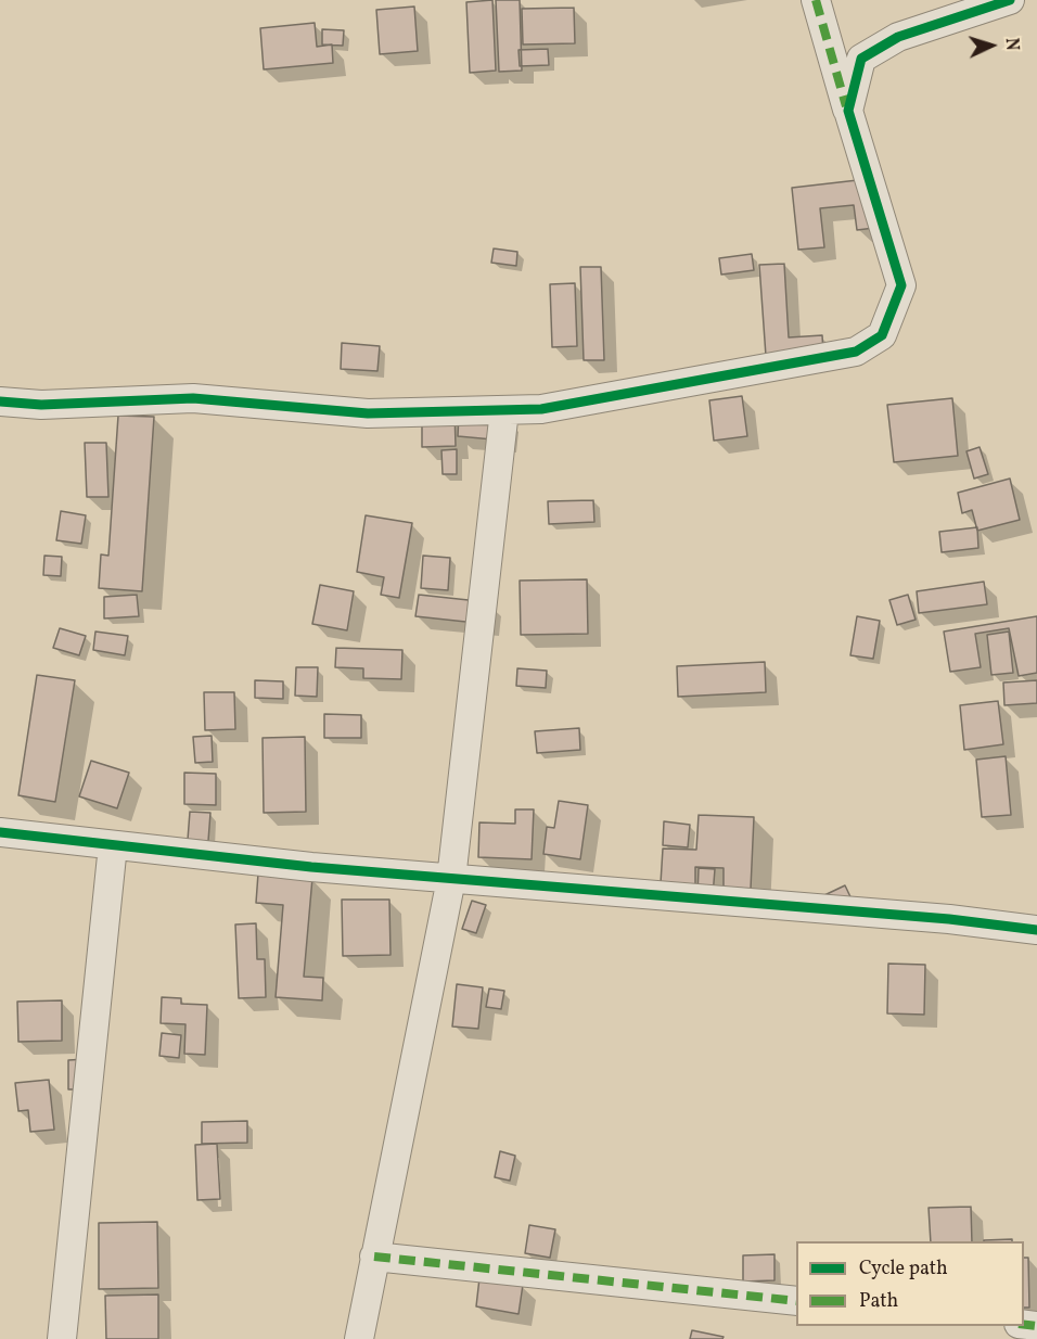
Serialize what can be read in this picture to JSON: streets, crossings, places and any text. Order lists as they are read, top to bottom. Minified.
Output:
{"legend":["Cycle path","Path"],"north":"right"}
